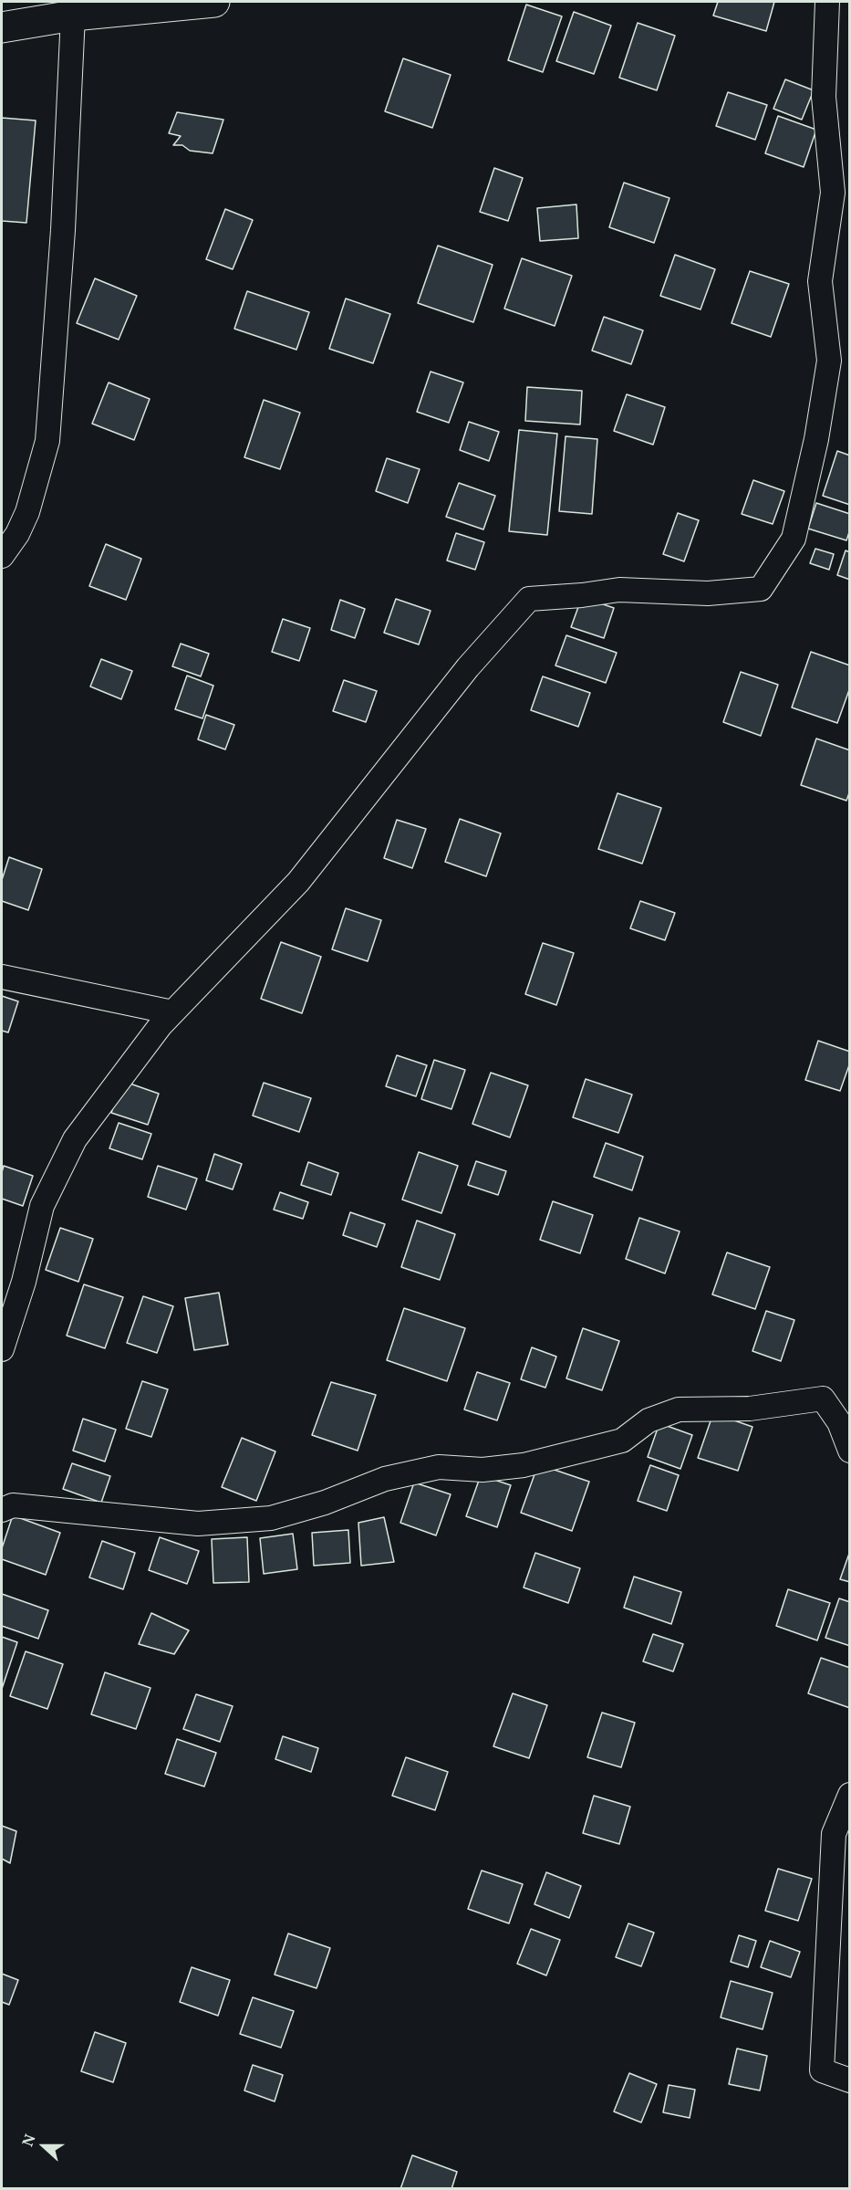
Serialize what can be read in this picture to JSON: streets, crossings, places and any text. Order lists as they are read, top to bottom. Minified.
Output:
{"north":"left"}
